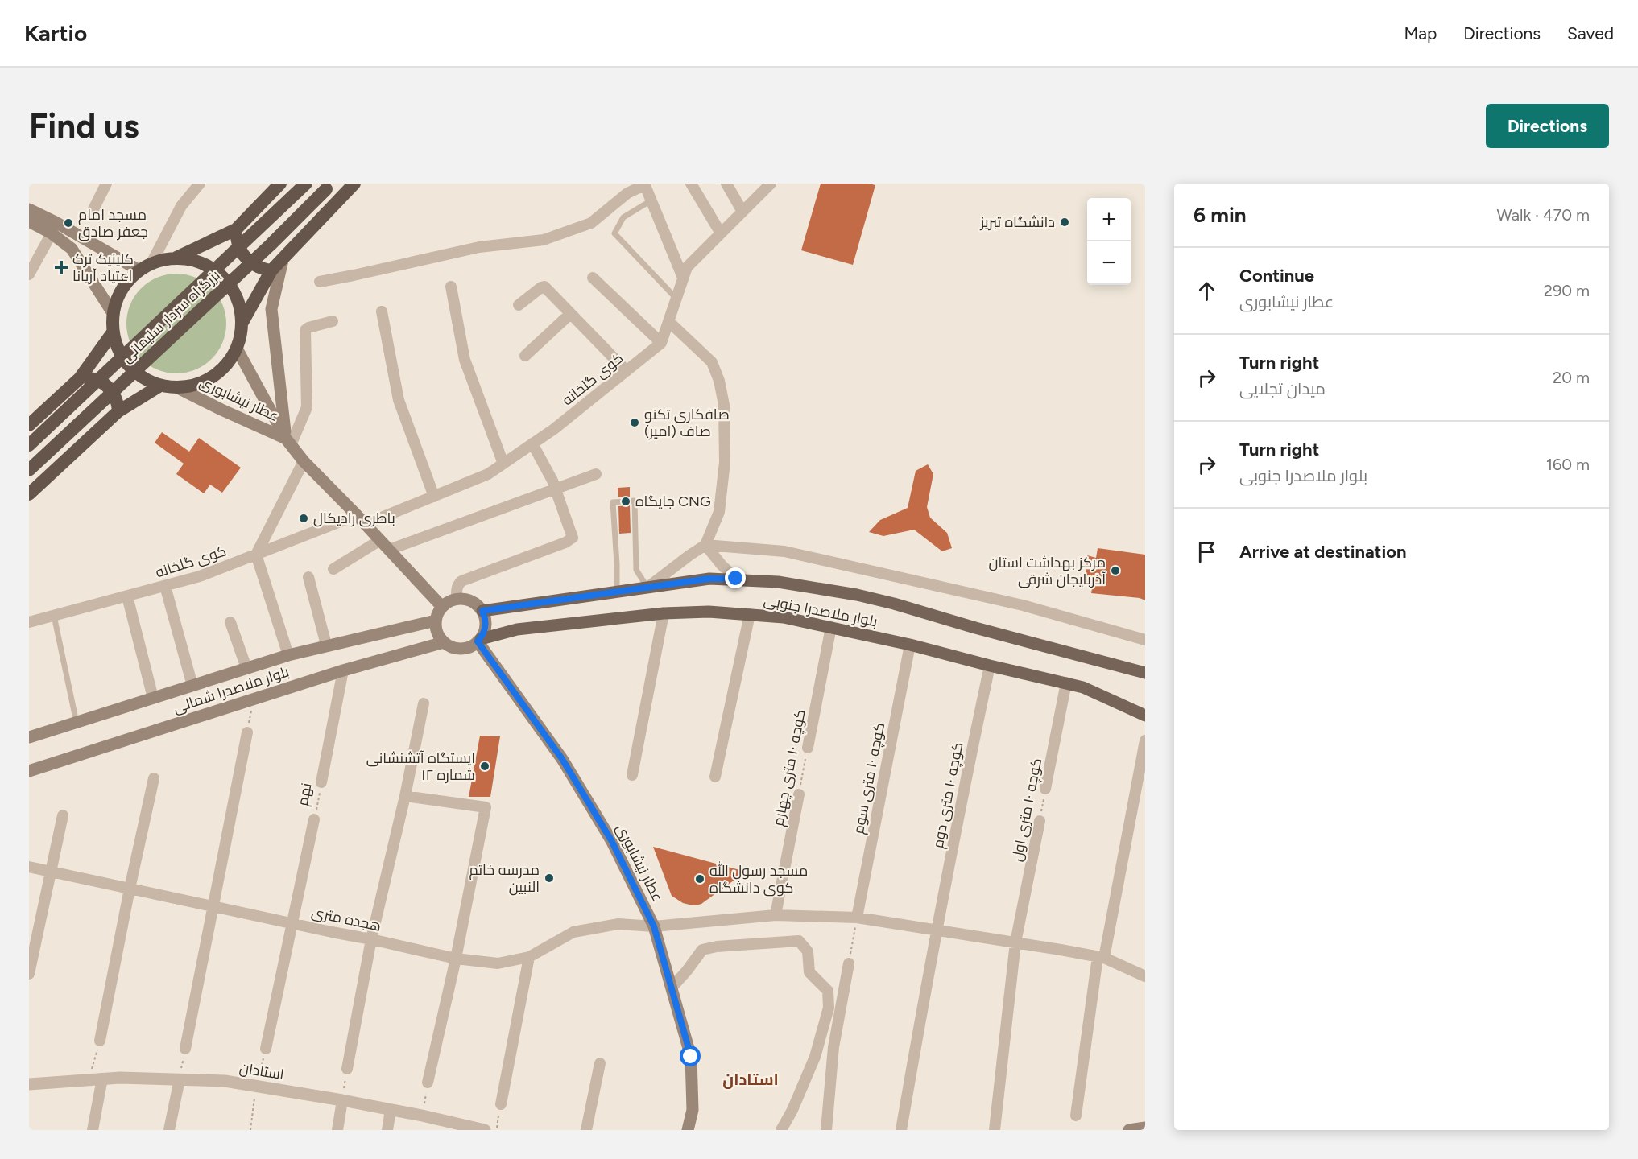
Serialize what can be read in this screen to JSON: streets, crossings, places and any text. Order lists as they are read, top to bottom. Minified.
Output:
{"streets":{"highway":["بزرگراه سردار سلیمانی"],"main road":["عطار نیشابوری","بلوار ملاصدرا جنوبی","بلوار ملاصدرا شمالی"],"street":["کوی گلخانه","کوچه ۱۰ متری چهارم","کوچه ۱۰ متری سوم","نهم","کوچه ۱۰ متری دوم","کوچه ۱۰ متری اول","هجده متری","استادان"]},"crossings":[["کوی گلخانه","عطار نیشابوری"],["عطار نیشابوری","بلوار ملاصدرا جنوبی"],["عطار نیشابوری","بلوار ملاصدرا شمالی"],["عطار نیشابوری","هجده متری"],["بلوار ملاصدرا جنوبی","بلوار ملاصدرا شمالی"],["بلوار ملاصدرا جنوبی","کوچه ۱۰ متری چهارم"],["بلوار ملاصدرا جنوبی","کوچه ۱۰ متری سوم"],["بلوار ملاصدرا جنوبی","کوچه ۱۰ متری دوم"],["بلوار ملاصدرا جنوبی","کوچه ۱۰ متری اول"],["بلوار ملاصدرا شمالی","نهم"],["کوچه ۱۰ متری چهارم","هجده متری"],["کوچه ۱۰ متری سوم","هجده متری"],["نهم","هجده متری"],["کوچه ۱۰ متری دوم","هجده متری"],["کوچه ۱۰ متری اول","هجده متری"]],"districts":["استادان"],"places":{"other":["دانشگاه تبریز","مسجد امام جعفر صادق","صافکاری تکنو صاف (امیر)","جایگاه CNG","باطری رادیکال","مرکز بهداشت استان آذربایجان شرقی","ایستگاه آتشنشانی شماره ۱۲","مدرسه خاتم النبین","مسجد رسول الله کوی دانشگاه"],"health":["کلینیک ترک اعتیاد آریانا"]},"page":{"header":"Kartio","nav":["Map","Directions","Saved"],"buttons":"Directions","title":"Find us","heading":["6 min","Walk · 470 m"],"map_buttons":["+","−"],"list":[["Continue","عطار نیشابوری","290 m"],["Turn right","میدان تجلایی","20 m"],["Turn right","بلوار ملاصدرا جنوبی","160 m"],"Arrive at destination"]}}
